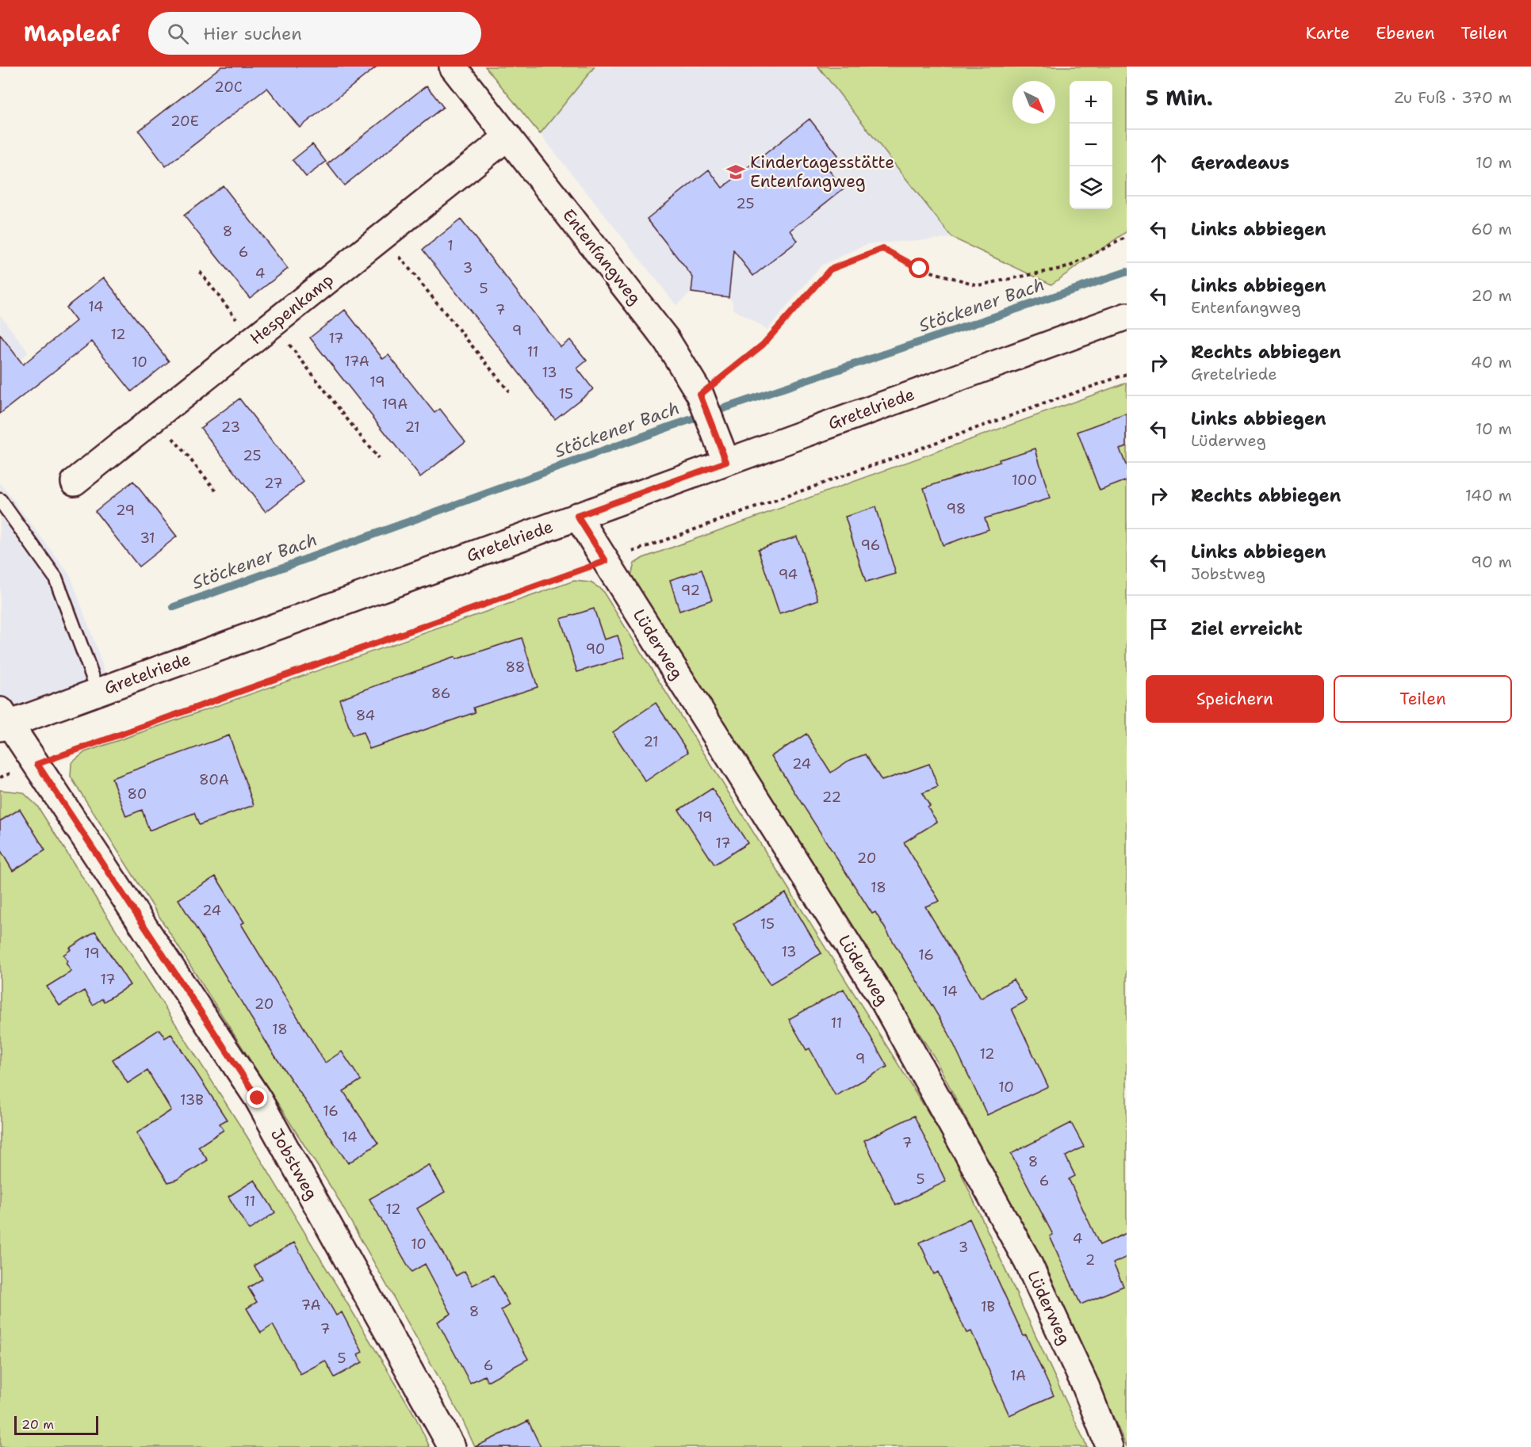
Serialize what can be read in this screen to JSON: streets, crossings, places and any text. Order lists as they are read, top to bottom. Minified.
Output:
{"streets":{"street":["Entenfangweg","Hespenkamp","Gretelriede","Lüderweg","Jobstweg"]},"crossings":[["Entenfangweg","Hespenkamp"],["Entenfangweg","Gretelriede"],["Gretelriede","Lüderweg"],["Gretelriede","Jobstweg"]],"water":["Stöckener Bach"],"places":{"school or university":["Kindertagesstätte Entenfangweg"]},"house_numbers":["20C","20E","25","8","1","6","3","4","5","14","7","9","12","17","11","17A","10","13","19","15","19A","23","21","25","100","27","98","29","31","96","94","92","90","88","86","84","21","24","80A","80","22","19","17","20","18","24","15","13","19","16","17","14","20","11","18","12","9","10","13B","16","14","7","8","5","6","11","12","4","10","3","2","7A","1B","8","7","5","6","1A"],"scale_bar":"20 m","north":"bottom right","page":{"header":"Mapleaf","search":"Hier suchen","nav":["Karte","Ebenen","Teilen"],"heading":["5 Min.","Zu Fuß · 370 m"],"map_buttons":["+","−"],"list":[["Geradeaus","10 m"],["Links abbiegen","60 m"],["Links abbiegen","Entenfangweg","20 m"],["Rechts abbiegen","Gretelriede","40 m"],["Links abbiegen","Lüderweg","10 m"],["Rechts abbiegen","140 m"],["Links abbiegen","Jobstweg","90 m"],"Ziel erreicht"],"buttons":["Speichern","Teilen"],"scale":"20 m"}}
